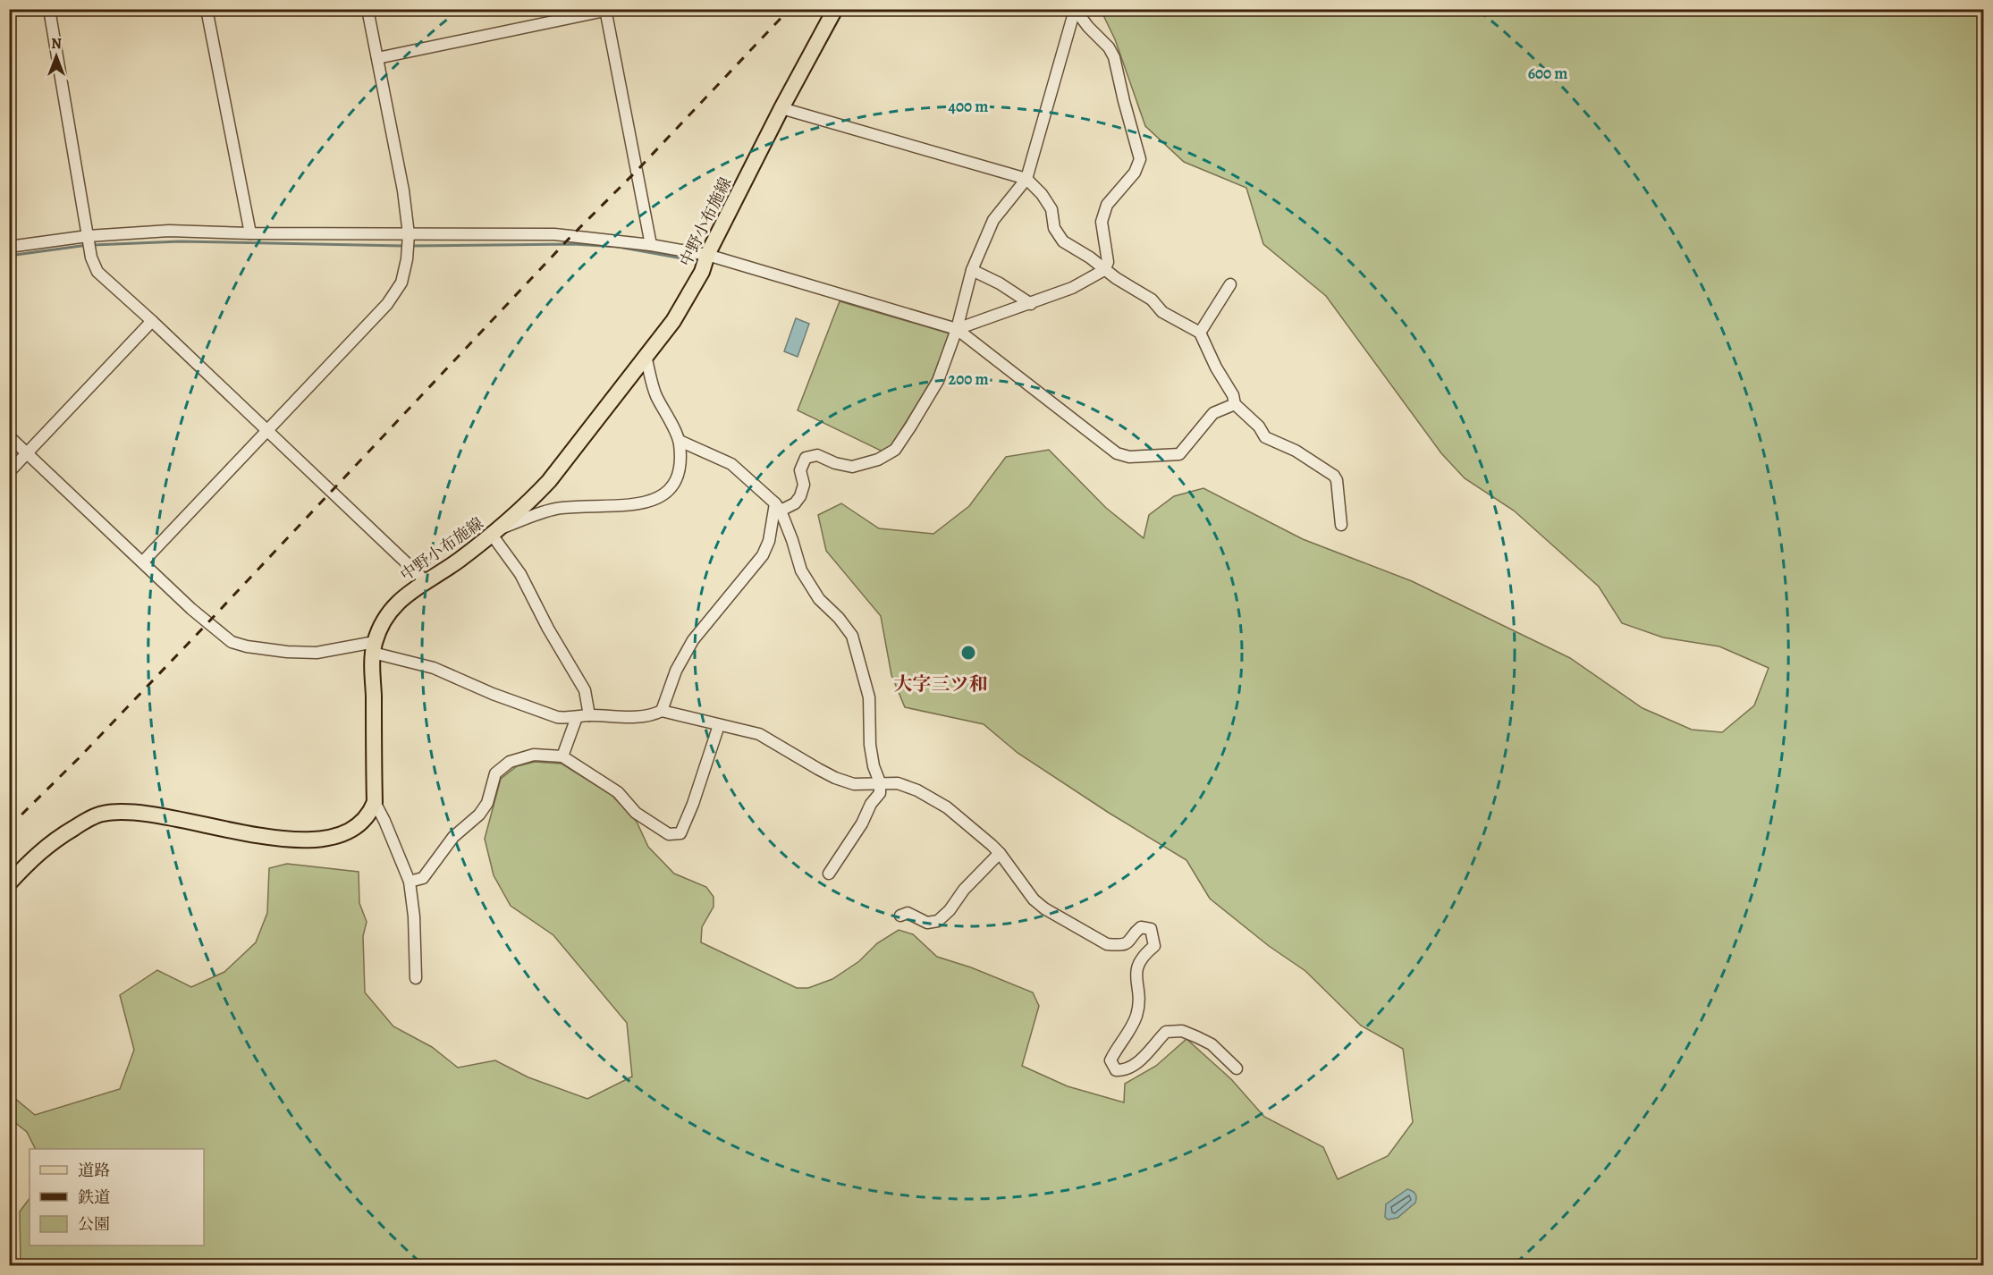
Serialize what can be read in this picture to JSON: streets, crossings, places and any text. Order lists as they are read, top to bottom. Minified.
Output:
{"streets":{"main road":["中野小布施線"]},"districts":["大字三ツ和"],"legend":["道路","鉄道","公園"],"north":"top","rings":["600 m","400 m","200 m"]}
